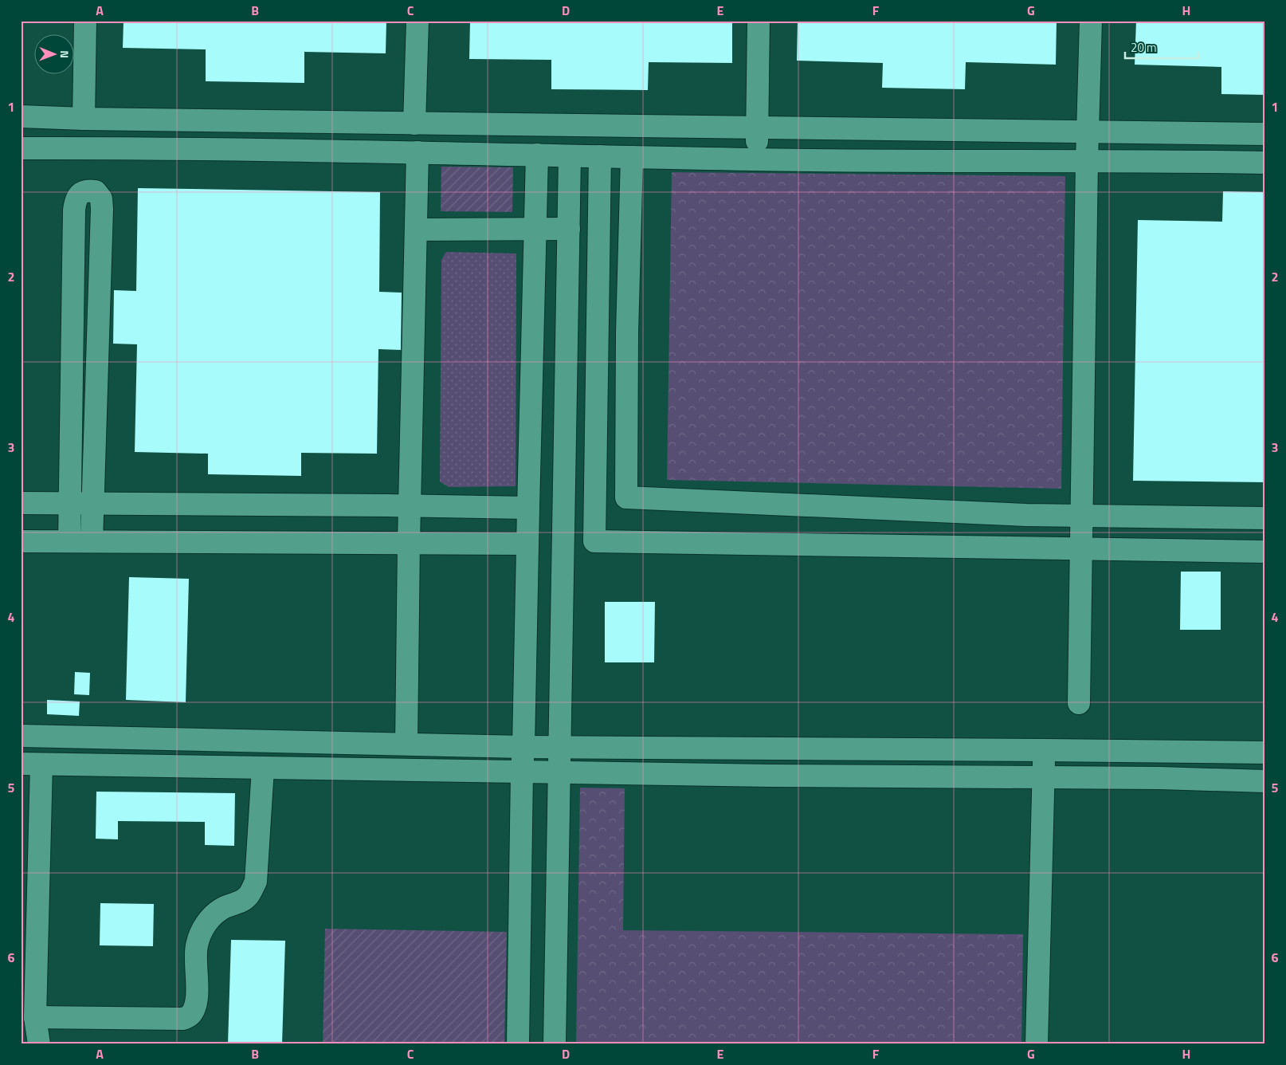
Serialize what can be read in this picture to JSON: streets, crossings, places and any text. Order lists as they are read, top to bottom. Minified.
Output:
{"scale_bar":"20 m","north":"right","grid":{"columns":["A","B","C","D","E","F","G","H"],"rows":["1","2","3","4","5","6"]}}
